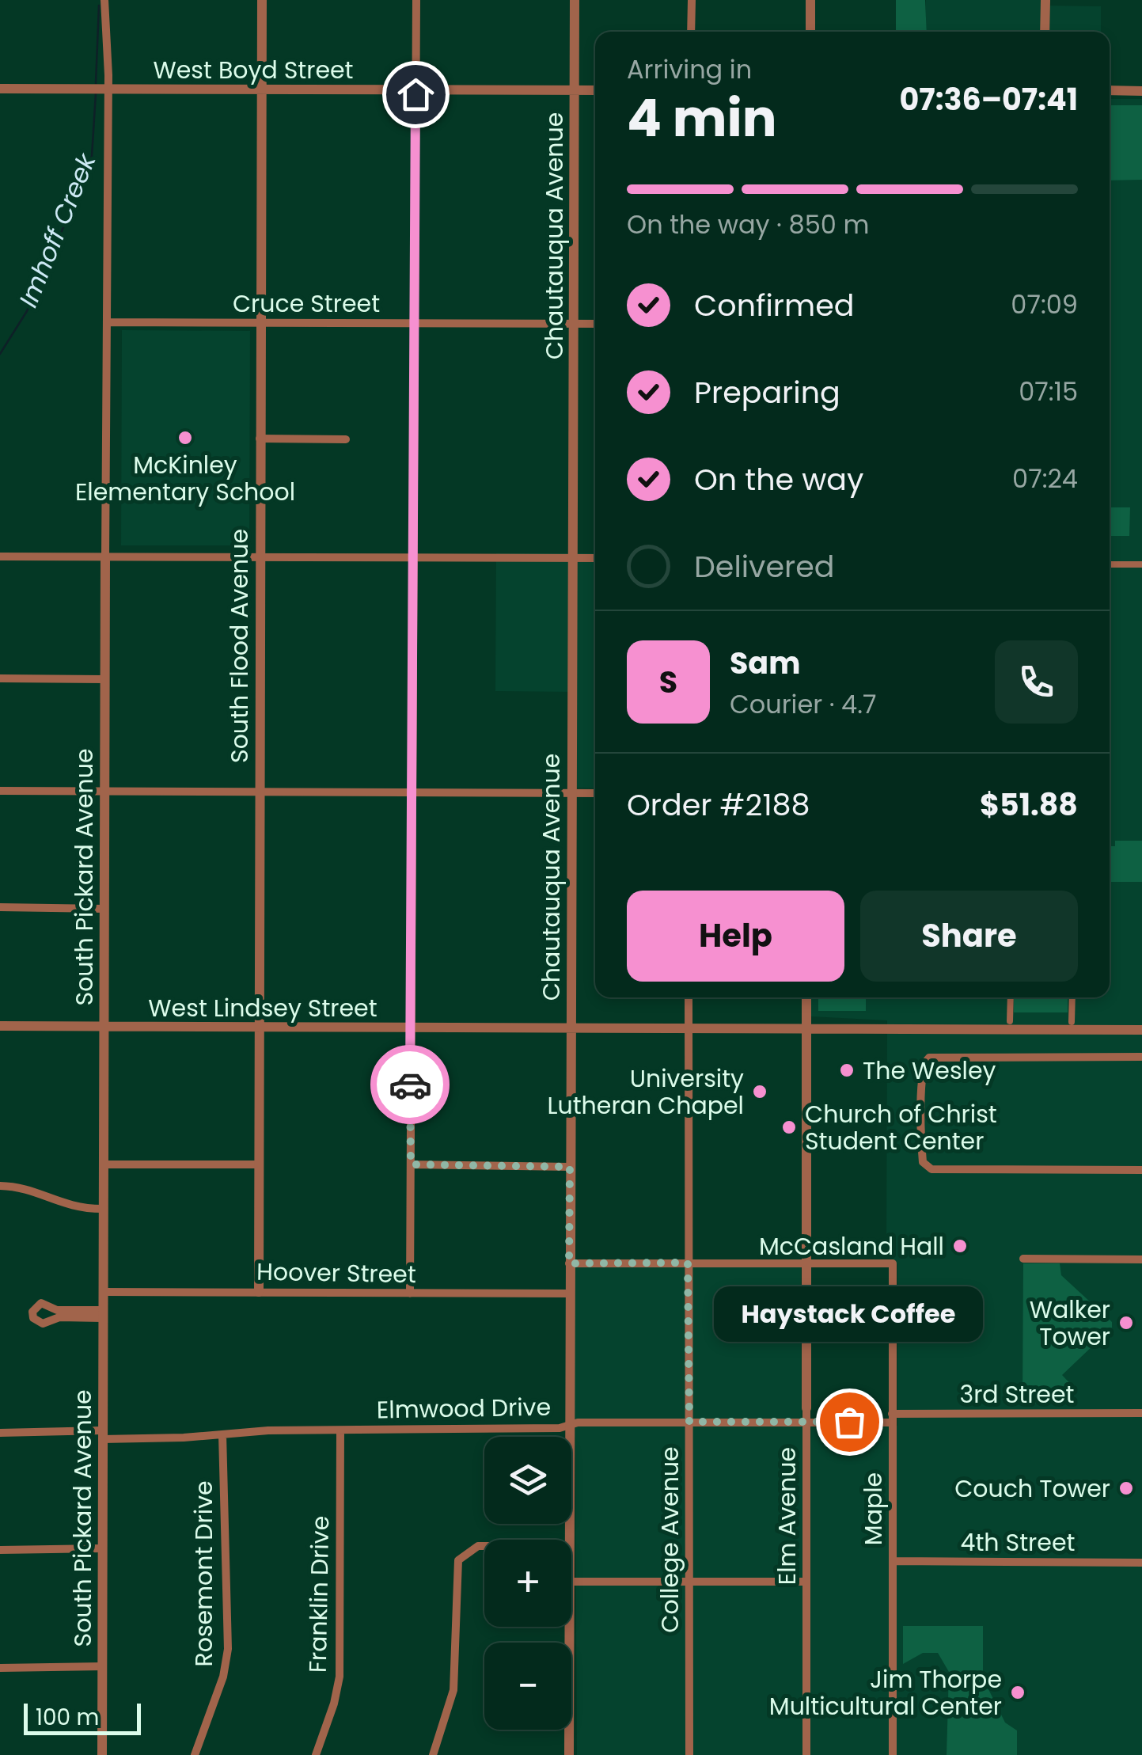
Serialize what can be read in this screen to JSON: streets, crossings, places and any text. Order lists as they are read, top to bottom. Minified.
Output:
{"streets":{"street":["West Boyd Street","Chautauqua Avenue","Cruce Street","South Flood Avenue","South Pickard Avenue","West Lindsey Street","Hoover Street","3rd Street","Elmwood Drive","Maple","Elm Avenue","College Avenue","4th Street","Rosemont Drive","Franklin Drive"]},"crossings":[["West Boyd Street","Chautauqua Avenue"],["West Boyd Street","South Flood Avenue"],["West Boyd Street","South Pickard Avenue"],["Chautauqua Avenue","Cruce Street"],["Chautauqua Avenue","West Lindsey Street"],["Chautauqua Avenue","Hoover Street"],["Chautauqua Avenue","Elmwood Drive"],["Cruce Street","South Flood Avenue"],["Cruce Street","South Pickard Avenue"],["South Flood Avenue","West Lindsey Street"],["South Flood Avenue","Hoover Street"],["South Pickard Avenue","West Lindsey Street"],["South Pickard Avenue","Hoover Street"],["South Pickard Avenue","Elmwood Drive"],["West Lindsey Street","Elm Avenue"],["West Lindsey Street","College Avenue"],["3rd Street","Elmwood Drive"],["3rd Street","Maple"],["Elmwood Drive","Elm Avenue"],["Elmwood Drive","College Avenue"],["Elmwood Drive","Rosemont Drive"],["Elmwood Drive","Franklin Drive"],["Maple","Elm Avenue"],["Maple","4th Street"]],"water":["Imhoff Creek"],"places":["McKinley Elementary School","The Wesley","University Lutheran Chapel","Church of Christ Student Center","McCasland Hall","Walker Tower","Haystack Coffee","Couch Tower","Jim Thorpe Multicultural Center"],"scale_bar":"100 m","page":{"heading":["4 min","Arriving in","07:36–07:41"],"panel":["Sam","Courier · 4.7","Order #2188","$51.88"],"bar":"On the way · 850 m","list":[["Confirmed","07:09"],["Preparing","07:15"],["On the way","07:24"],"Delivered"],"round":"S","buttons":["Help","Share"],"bubble":"Haystack Coffee","map_buttons":["+","−"],"scale":"100 m"}}
